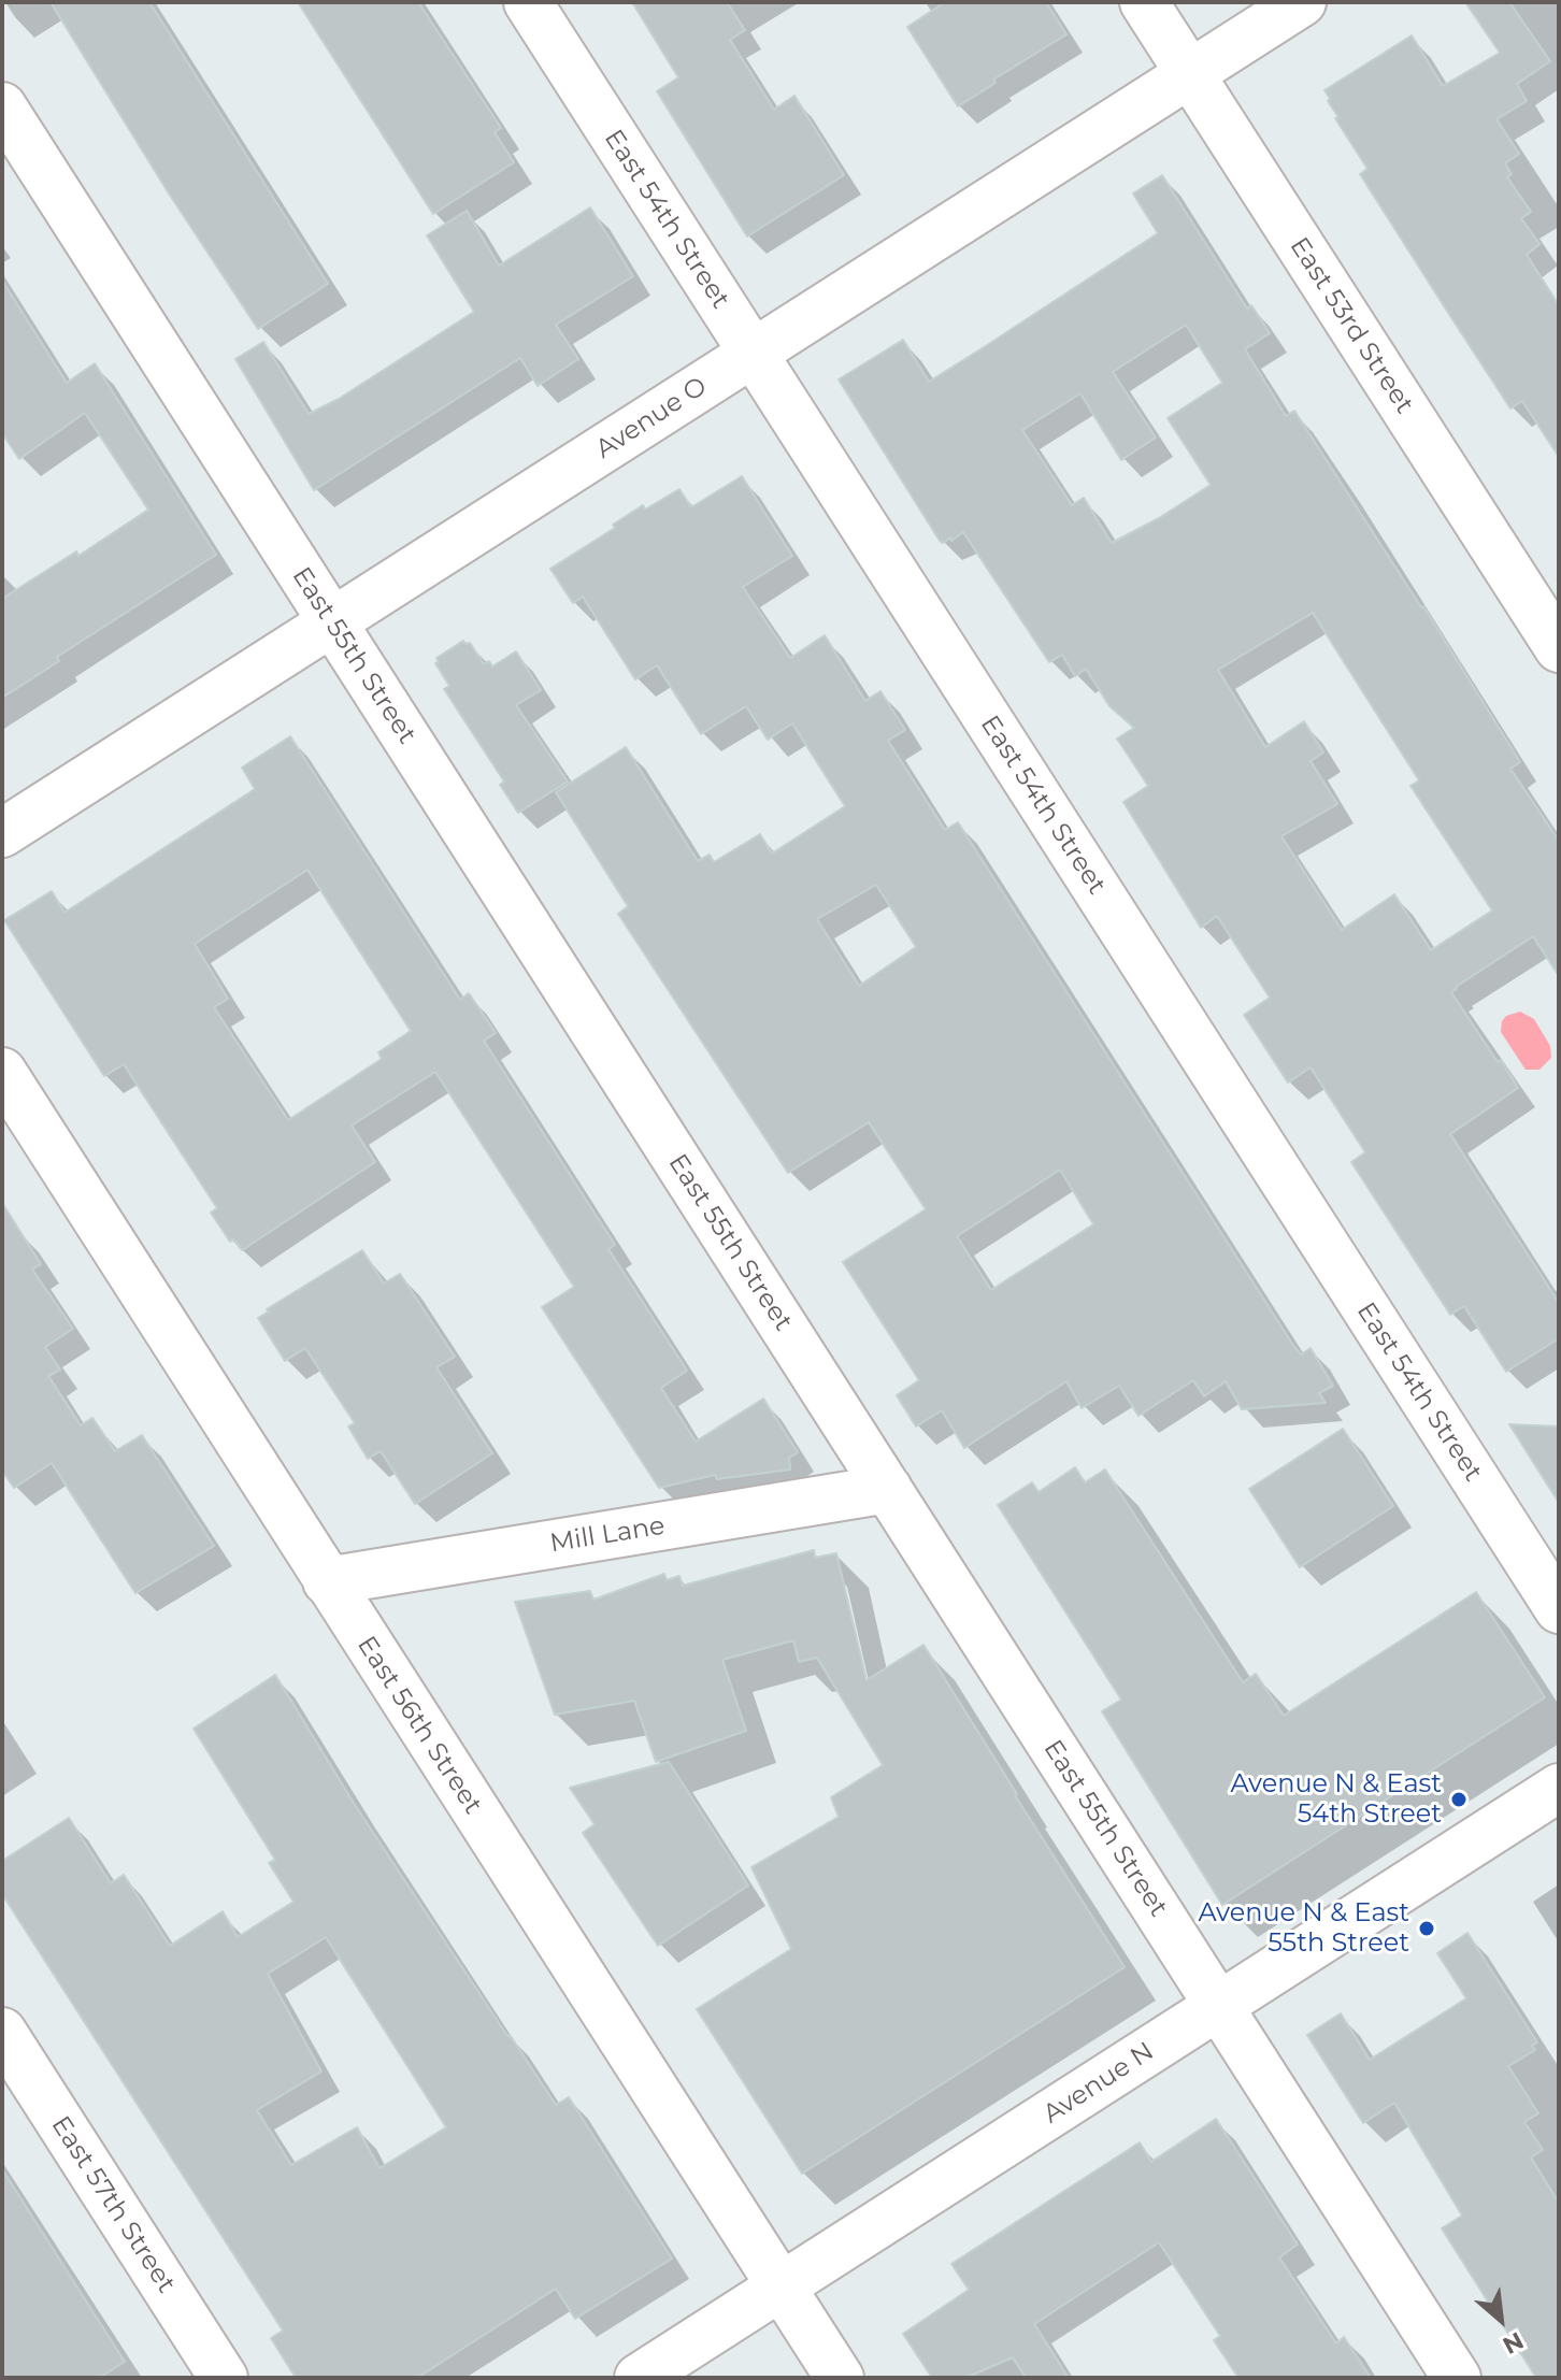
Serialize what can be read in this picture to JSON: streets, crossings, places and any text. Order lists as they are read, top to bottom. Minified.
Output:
{"streets":{"street":["East 54th Street","East 53rd Street","Avenue O","East 55th Street","Mill Lane","East 56th Street","Avenue N","East 57th Street"]},"crossings":[["East 54th Street","Avenue O"],["East 53rd Street","Avenue O"],["Avenue O","East 55th Street"],["East 55th Street","Mill Lane"],["East 55th Street","Avenue N"],["Mill Lane","East 56th Street"],["East 56th Street","Avenue N"]],"places":["Avenue N & East 54th Street","Avenue N & East 55th Street"],"north":"bottom right"}
